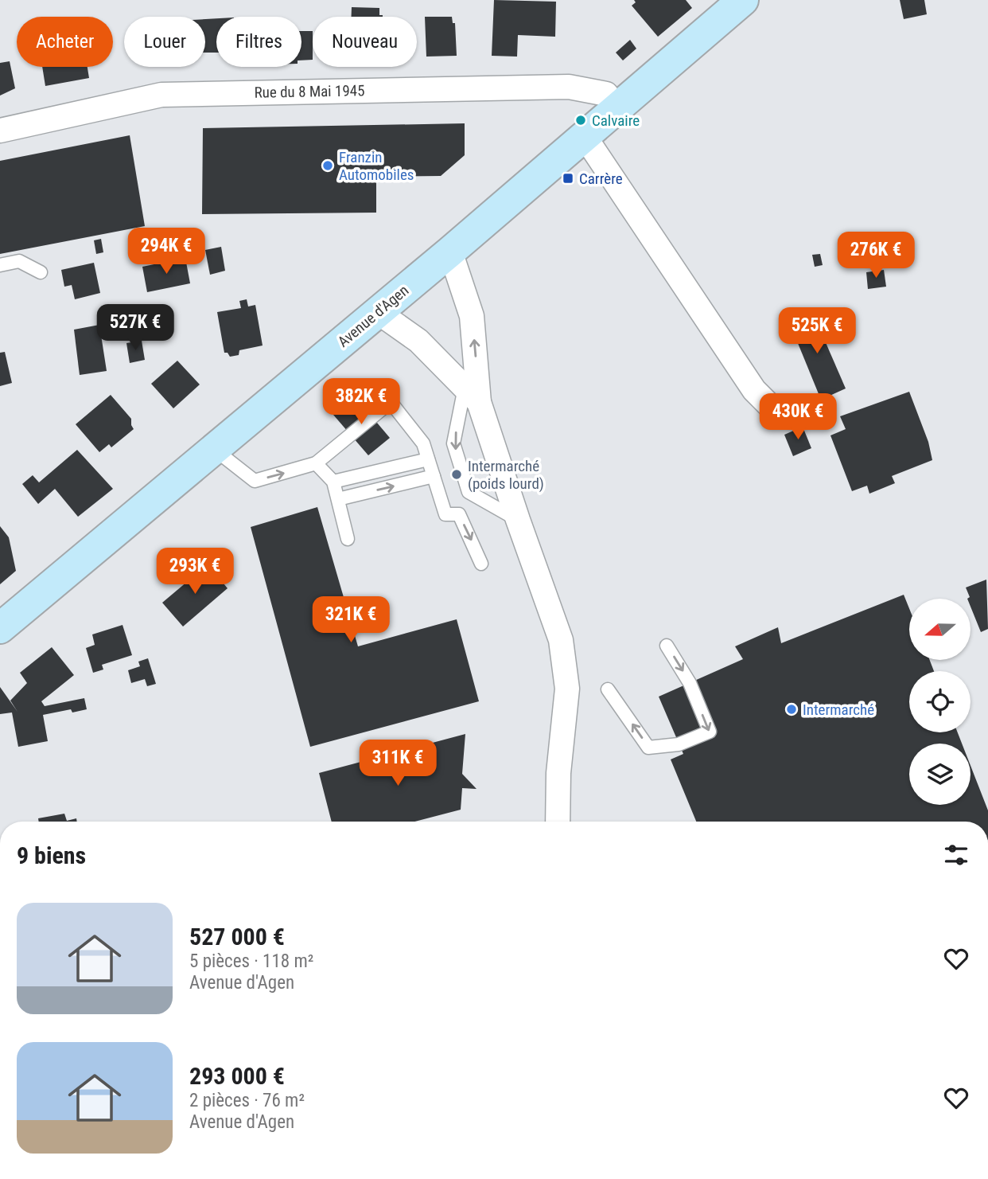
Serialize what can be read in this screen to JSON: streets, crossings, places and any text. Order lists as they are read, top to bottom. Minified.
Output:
{"streets":{"main road":["Avenue d'Agen"],"street":["Rue du 8 Mai 1945"]},"crossings":[["Rue du 8 Mai 1945","Avenue d'Agen"]],"places":{"other":["Calvaire","Franzin Automobiles","Intermarché (poids lourd)","Intermarché"],"transit":["Carrère"]},"north":"left","page":{"chip":["Acheter","Louer","Filtres","Nouveau"],"price":["294K €","276K €","527K €","525K €","382K €","430K €","293K €","321K €","311K €"],"heading":"9 biens","list":[{"name":"527 000 €","note":"5 pièces · 118 m² · Avenue d'Agen"},{"name":"293 000 €","note":"2 pièces · 76 m² · Avenue d'Agen"}]}}
